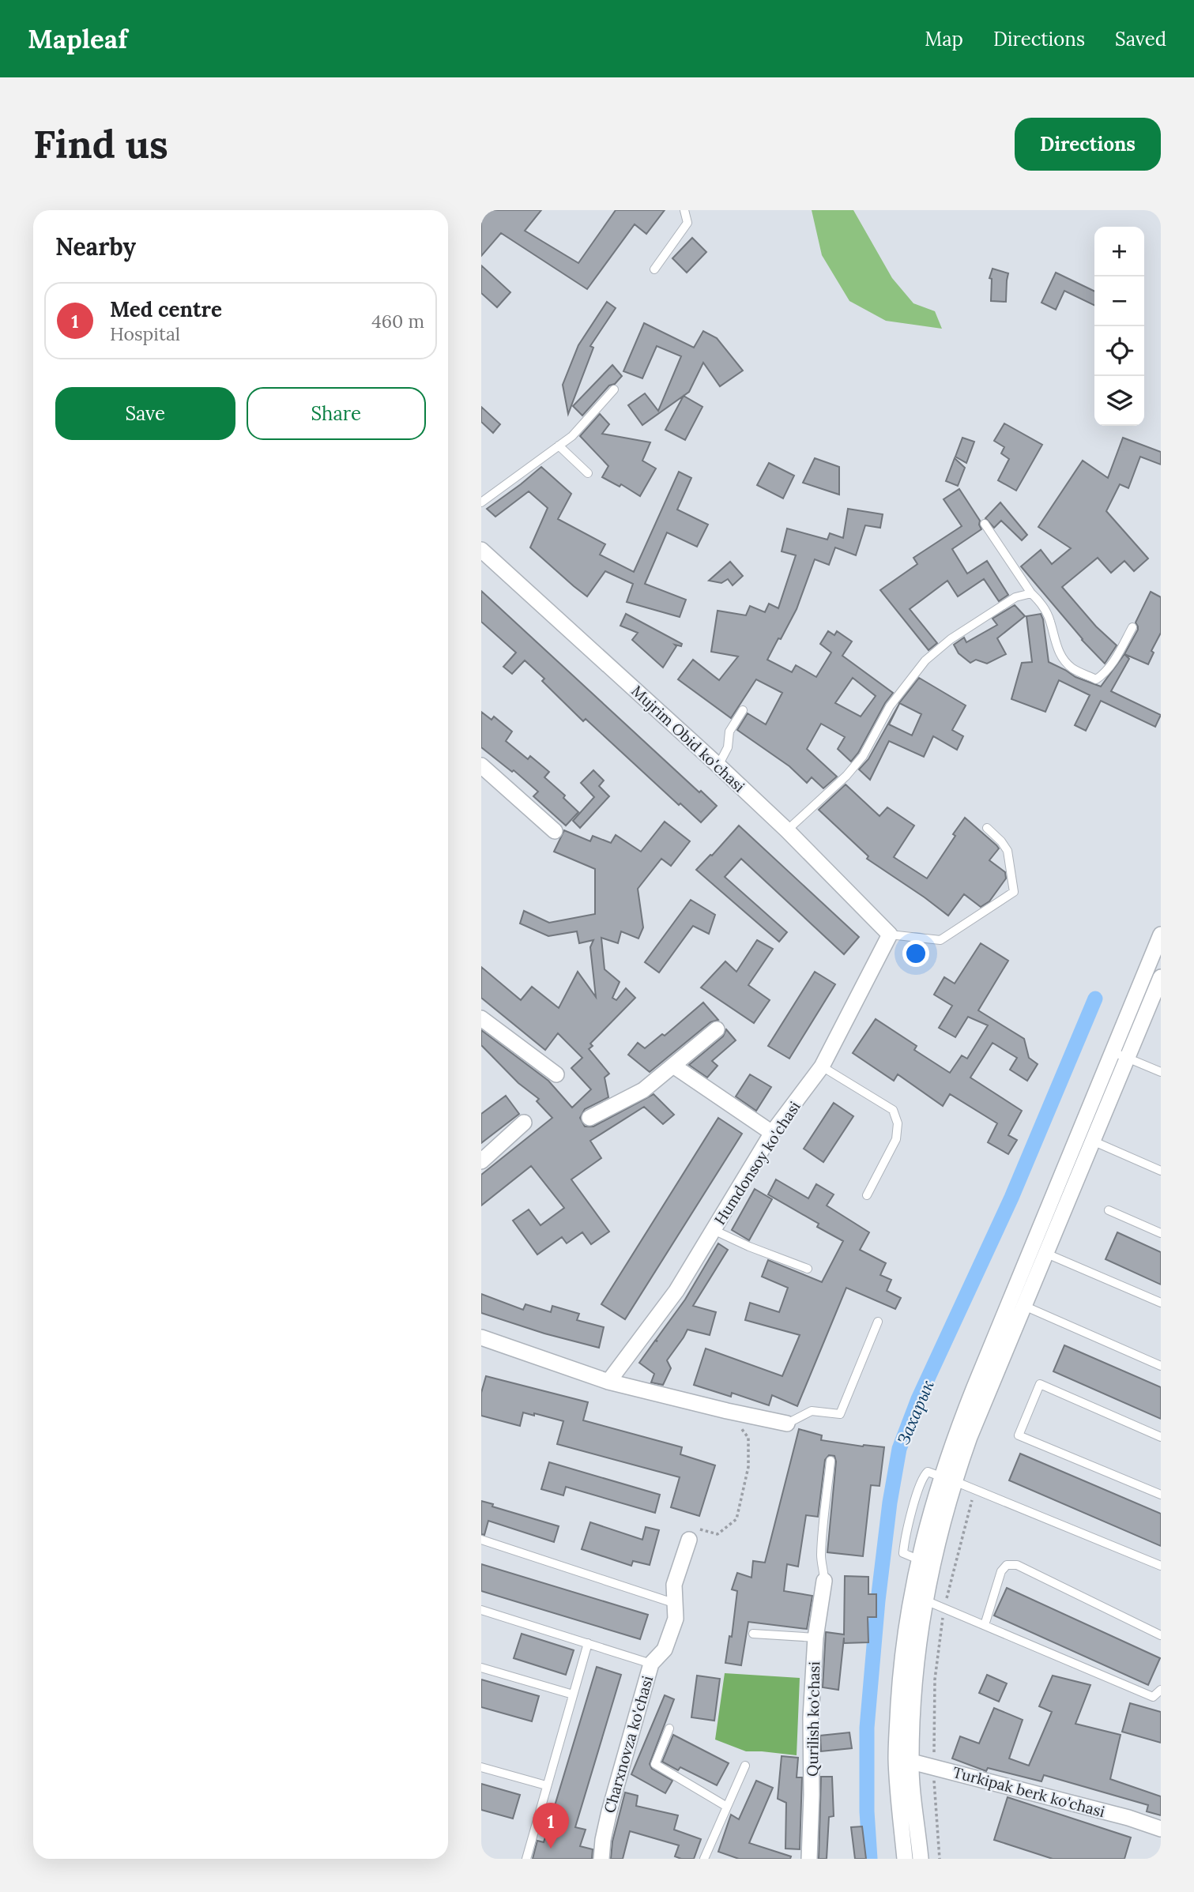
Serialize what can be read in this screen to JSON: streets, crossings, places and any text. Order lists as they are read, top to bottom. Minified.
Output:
{"streets":{"street":["Mujrim Obid ko'chasi","Humdonsoy ko'chasi","Qurilish ko'chasi","Charxnovza ko'chasi","Turkipak berk ko'chasi"]},"crossings":[["Mujrim Obid ko'chasi","Humdonsoy ko'chasi"]],"water":["Захарык"],"page":{"header":"Mapleaf","nav":["Map","Directions","Saved"],"buttons":["Directions",["Save","Share"]],"title":"Find us","heading":"Nearby","map_buttons":["+","−"],"list":[{"mark":"1","name":"Med centre","note":"Hospital","value":"460 m"}],"pins":"1"}}
